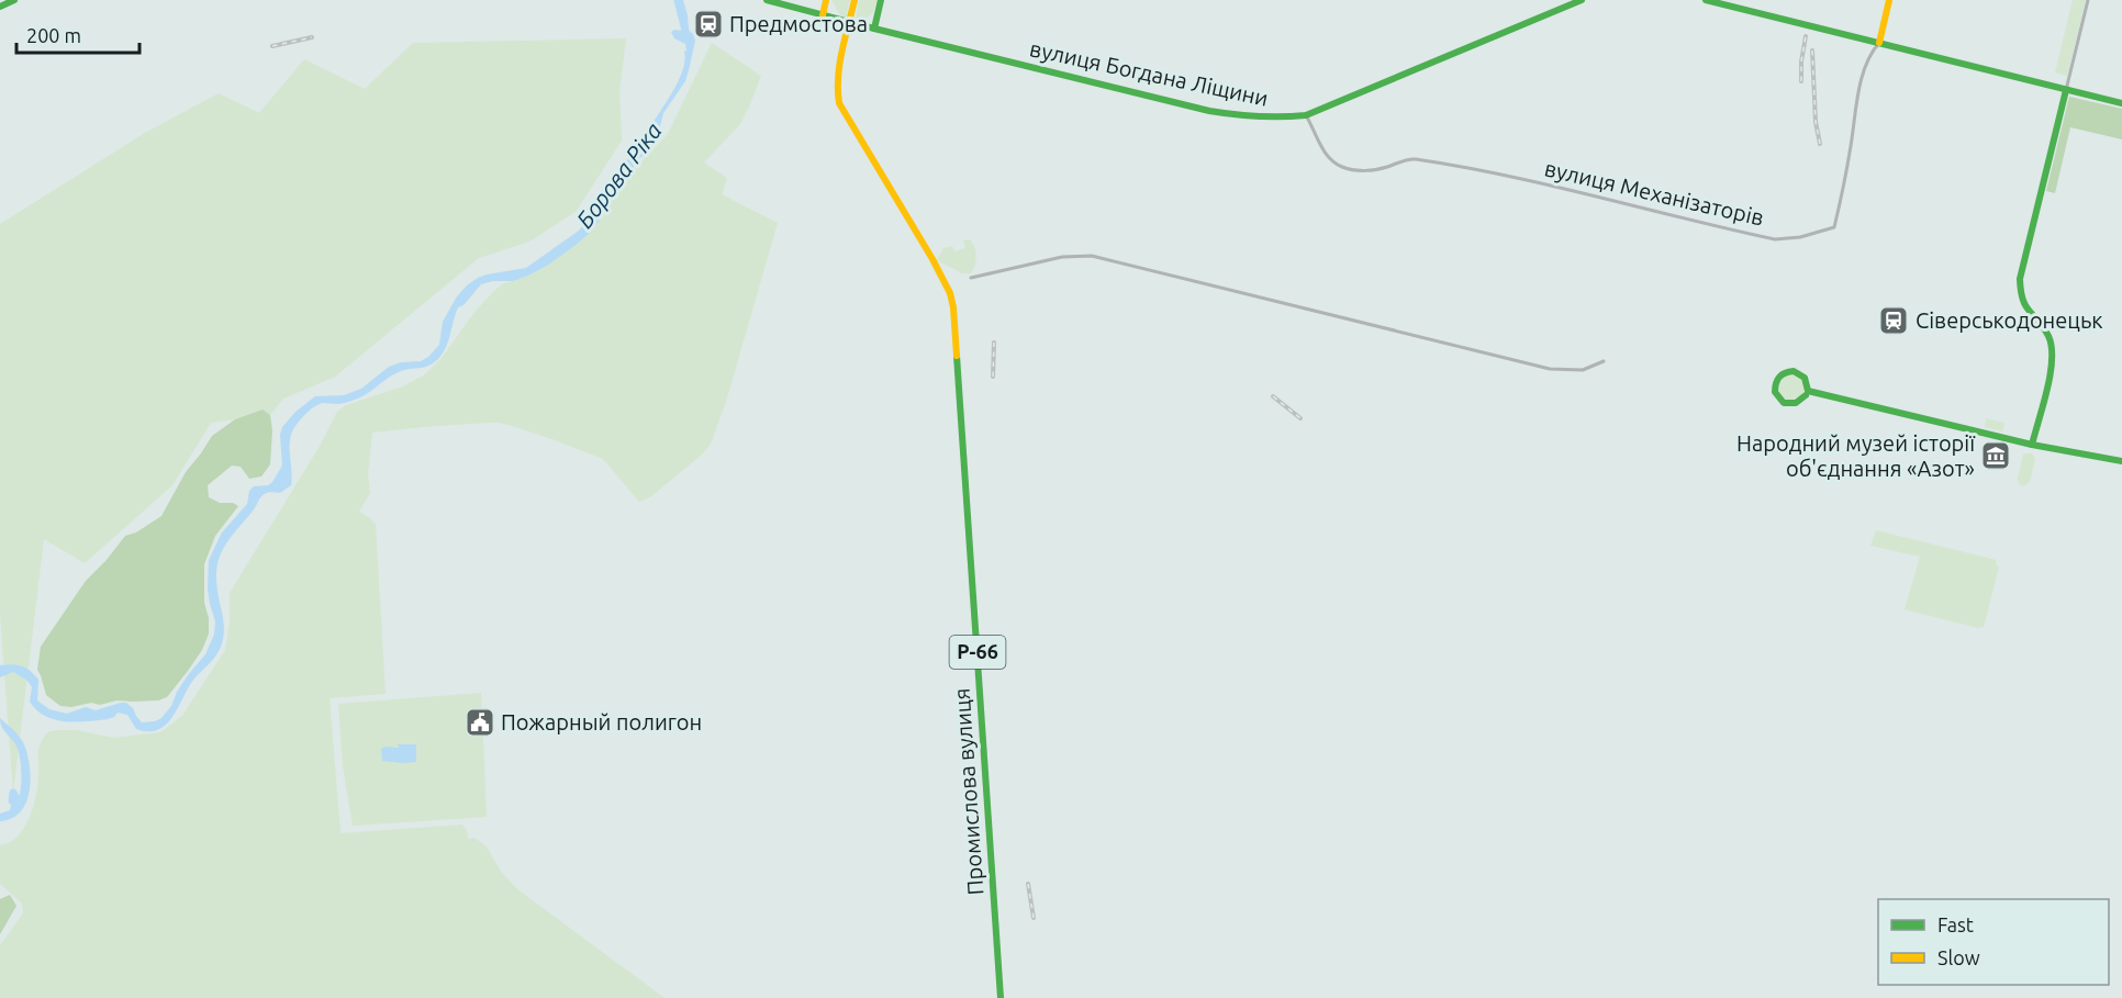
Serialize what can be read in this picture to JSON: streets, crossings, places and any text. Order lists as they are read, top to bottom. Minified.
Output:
{"streets":{"main road":["вулиця Богдана Ліщини","Р-66","Промислова вулиця"],"street":["вулиця Механізаторів"]},"crossings":[["вулиця Богдана Ліщини","вулиця Механізаторів"]],"water":["Борова Ріка"],"places":{"station":["Предмостова","Сіверськодонецьк"],"museum":["Народний музей історії об'єднання «Азот»"],"public building":["Пожарный полигон"]},"legend":["Fast","Slow"],"scale_bar":"200 m"}
